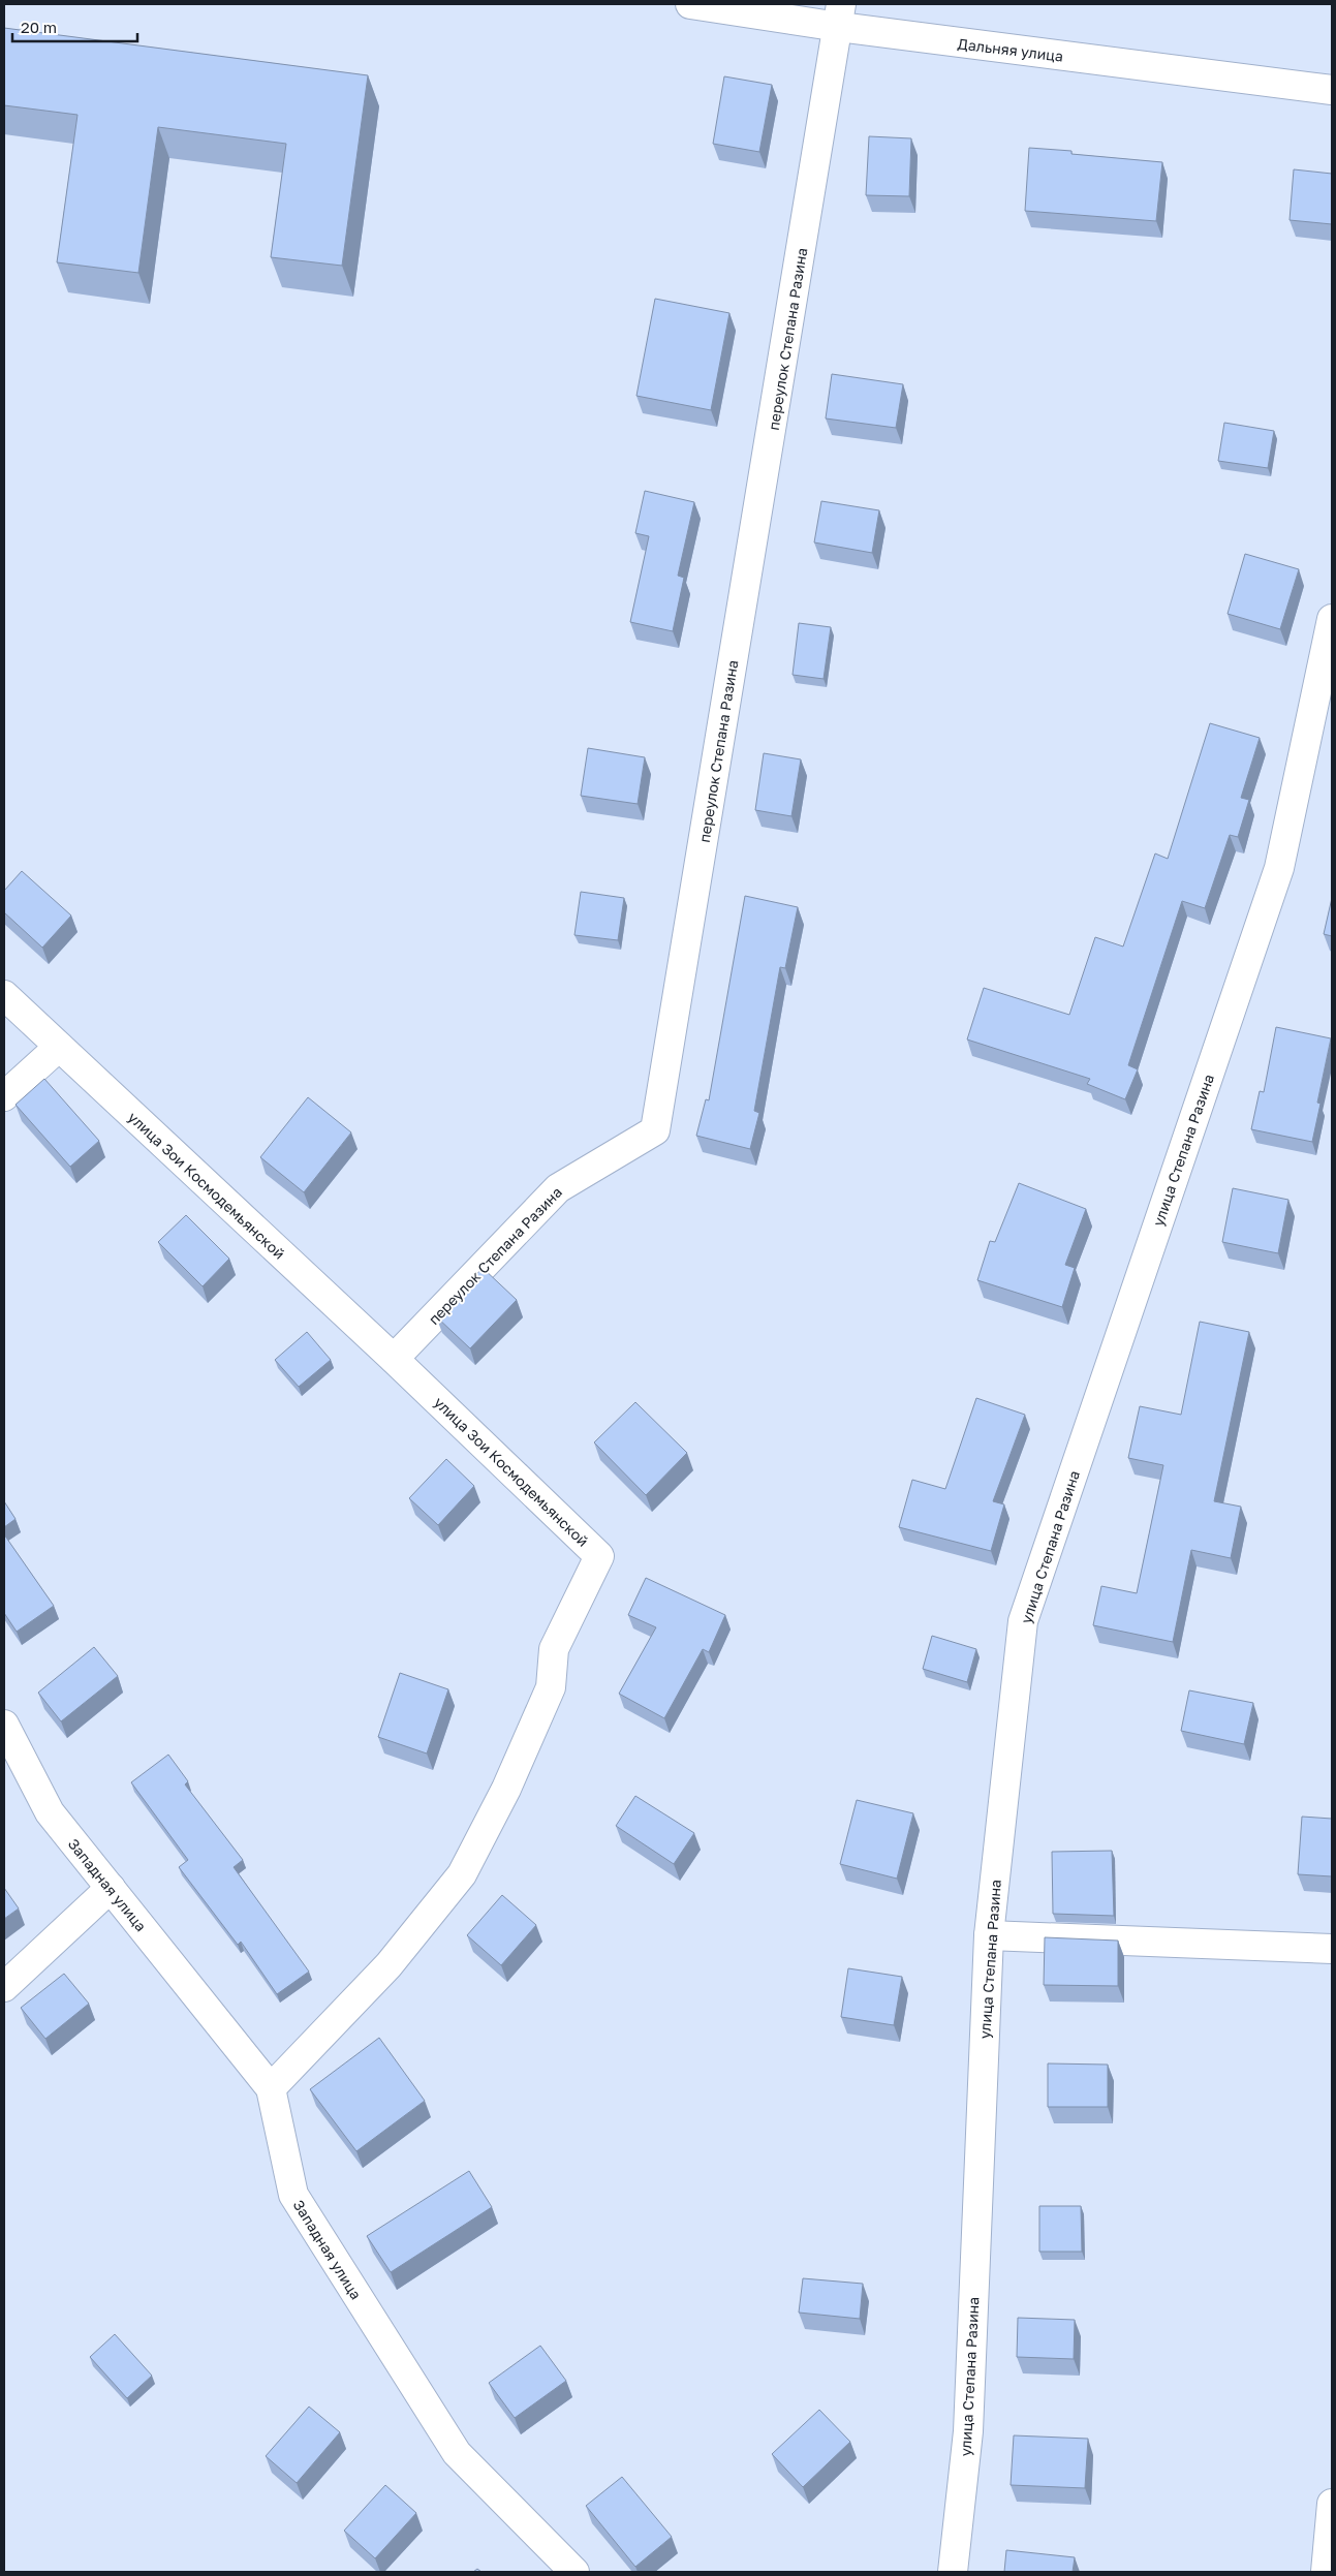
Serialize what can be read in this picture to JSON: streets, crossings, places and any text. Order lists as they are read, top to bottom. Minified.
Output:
{"streets":{"street":["Дальняя улица","переулок Степана Разина","улица Степана Разина","улица Зои Космодемьянской","Западная улица"]},"crossings":[["Дальняя улица","переулок Степана Разина"],["переулок Степана Разина","улица Зои Космодемьянской"],["улица Зои Космодемьянской","Западная улица"]],"scale_bar":"20 m"}
